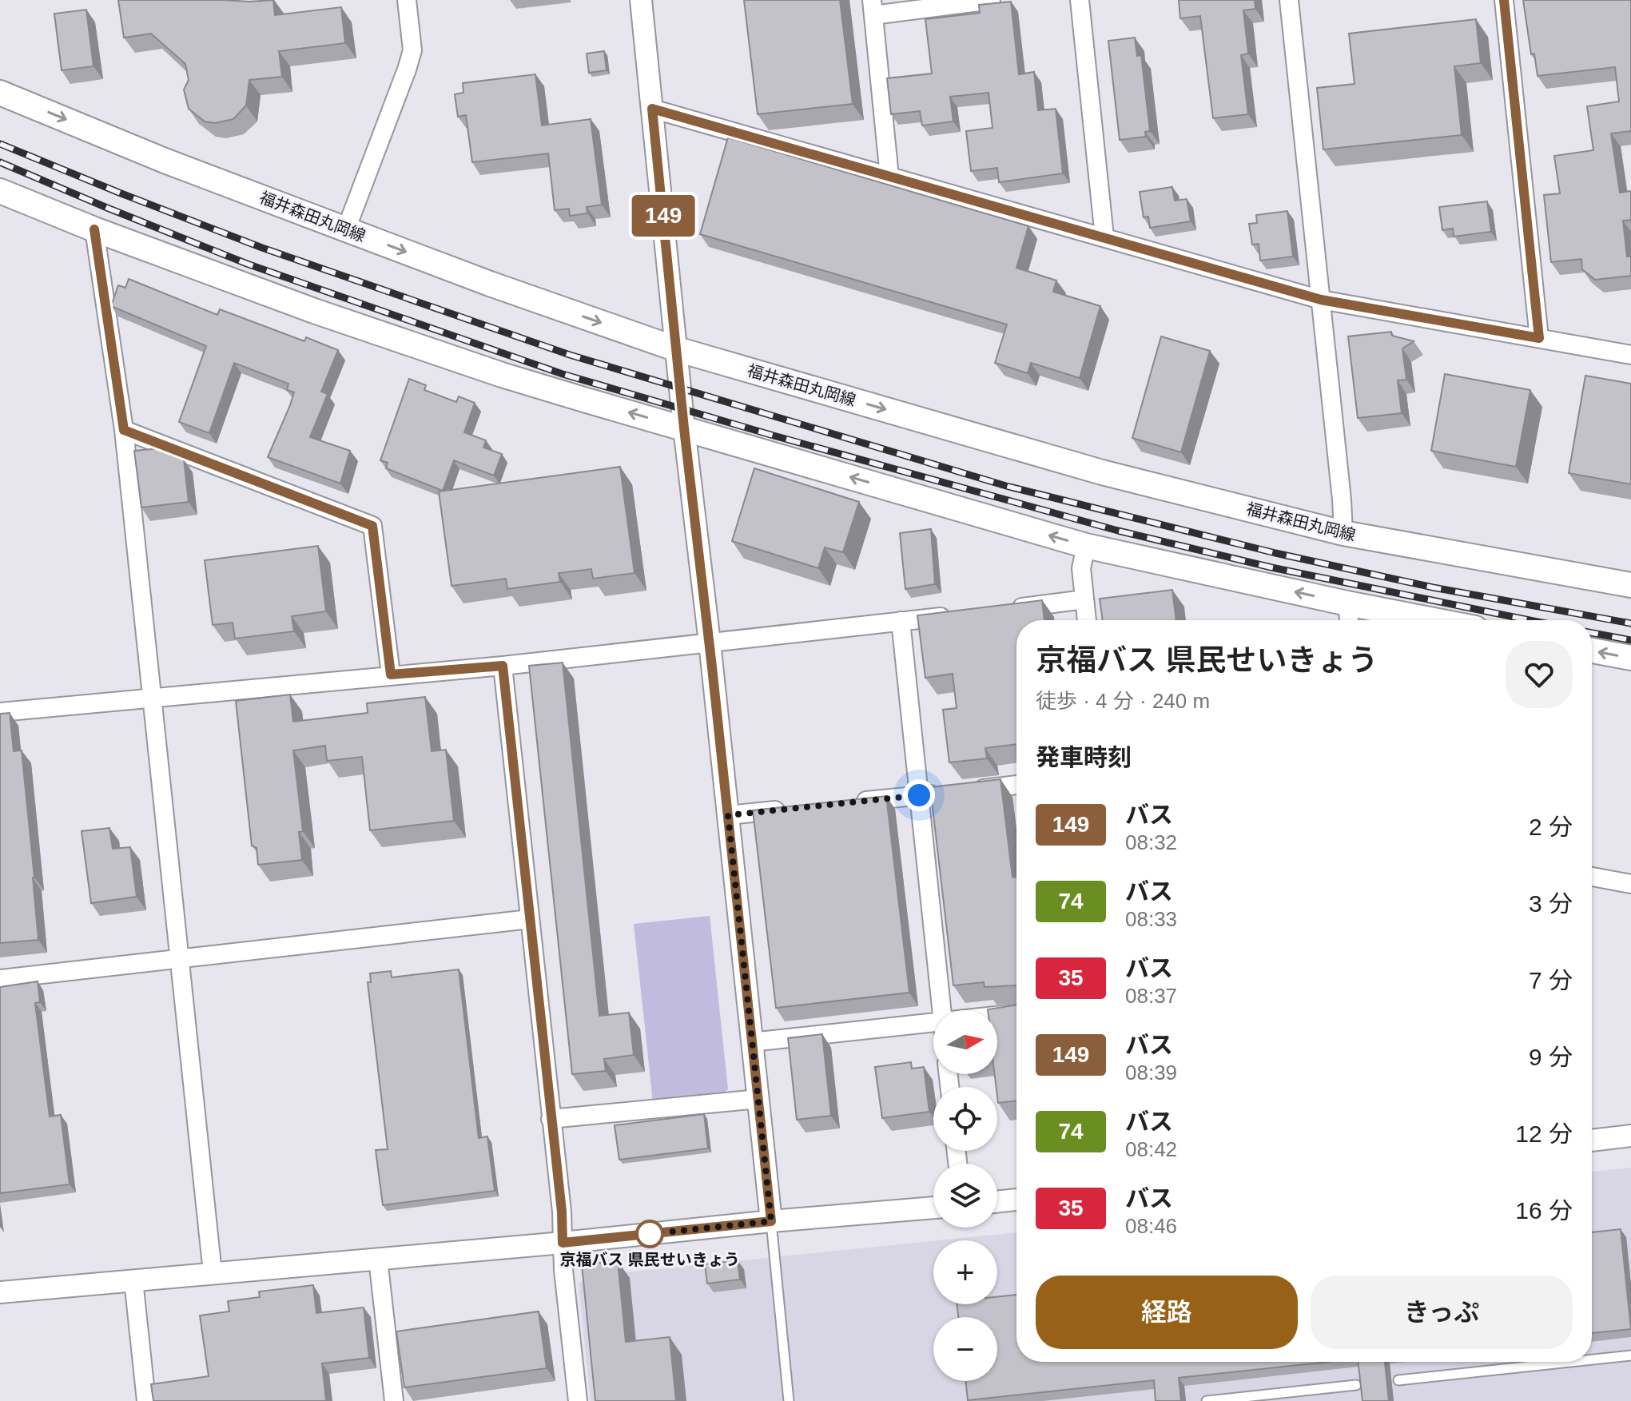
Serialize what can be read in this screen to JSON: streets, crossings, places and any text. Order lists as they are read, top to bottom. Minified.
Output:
{"streets":{"main road":["福井森田丸岡線"]},"places":["京福バス 県民せいきょう"],"lines":["bus line 149"],"north":"right","page":{"on_map":"149","heading":[["京福バス 県民せいきょう","徒歩 · 4 分 · 240 m"],"発車時刻"],"list":[{"mark":"149","name":"バス","note":"08:32","value":"2 分"},{"mark":"74","name":"バス","note":"08:33","value":"3 分"},{"mark":"35","name":"バス","note":"08:37","value":"7 分"},{"mark":"149","name":"バス","note":"08:39","value":"9 分"},{"mark":"74","name":"バス","note":"08:42","value":"12 分"},{"mark":"35","name":"バス","note":"08:46","value":"16 分"}],"map_buttons":["+","−"],"buttons":["経路","きっぷ"]}}
